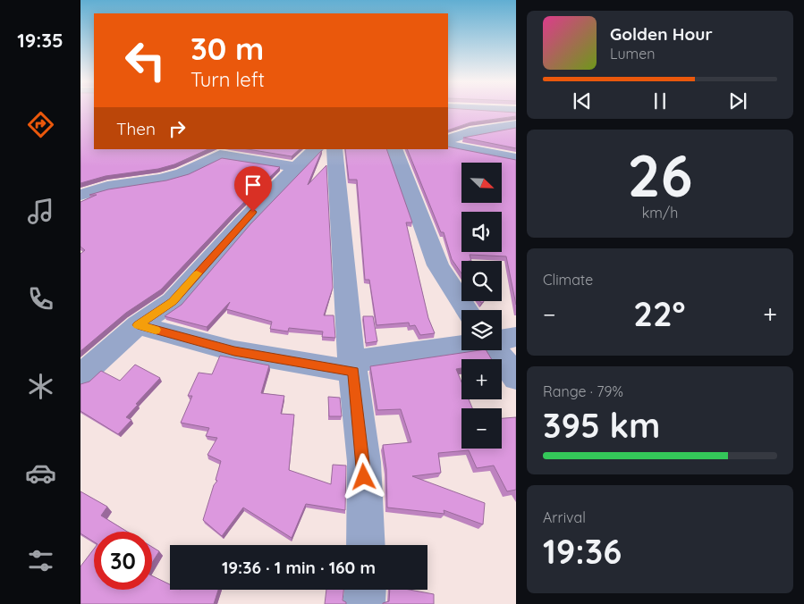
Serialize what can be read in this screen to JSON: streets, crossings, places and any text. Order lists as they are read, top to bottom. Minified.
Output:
{"north":"bottom right","page":{"tabs":"19:35","turn":["30 m","Turn left"],"song":["Golden Hour","Lumen"],"then":"Then","tile":[["26","km/h"],"Climate",["Range · 79%","395 km"],["Arrival","19:36"]],"map_buttons":["+","−"],"heat":["−","22°","+"],"limit":"30","trip":"19:36 · 1 min · 160 m"}}
